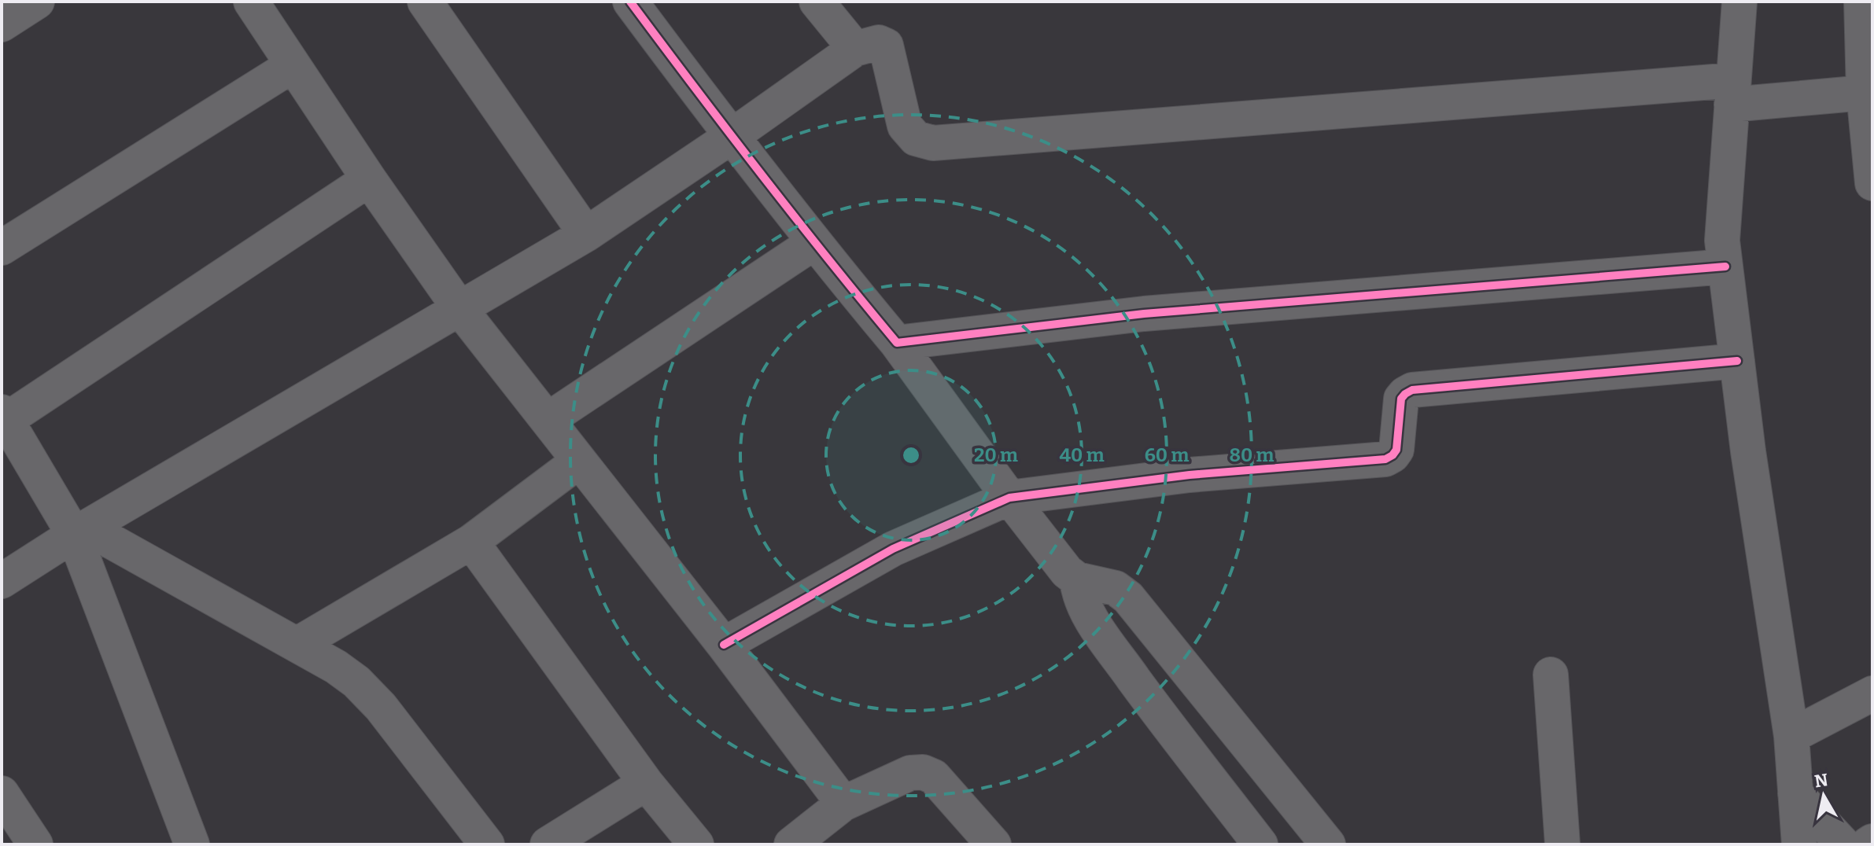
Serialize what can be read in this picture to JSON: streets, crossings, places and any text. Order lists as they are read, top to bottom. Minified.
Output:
{"north":"top","rings":["20 m","40 m","60 m","80 m"]}
